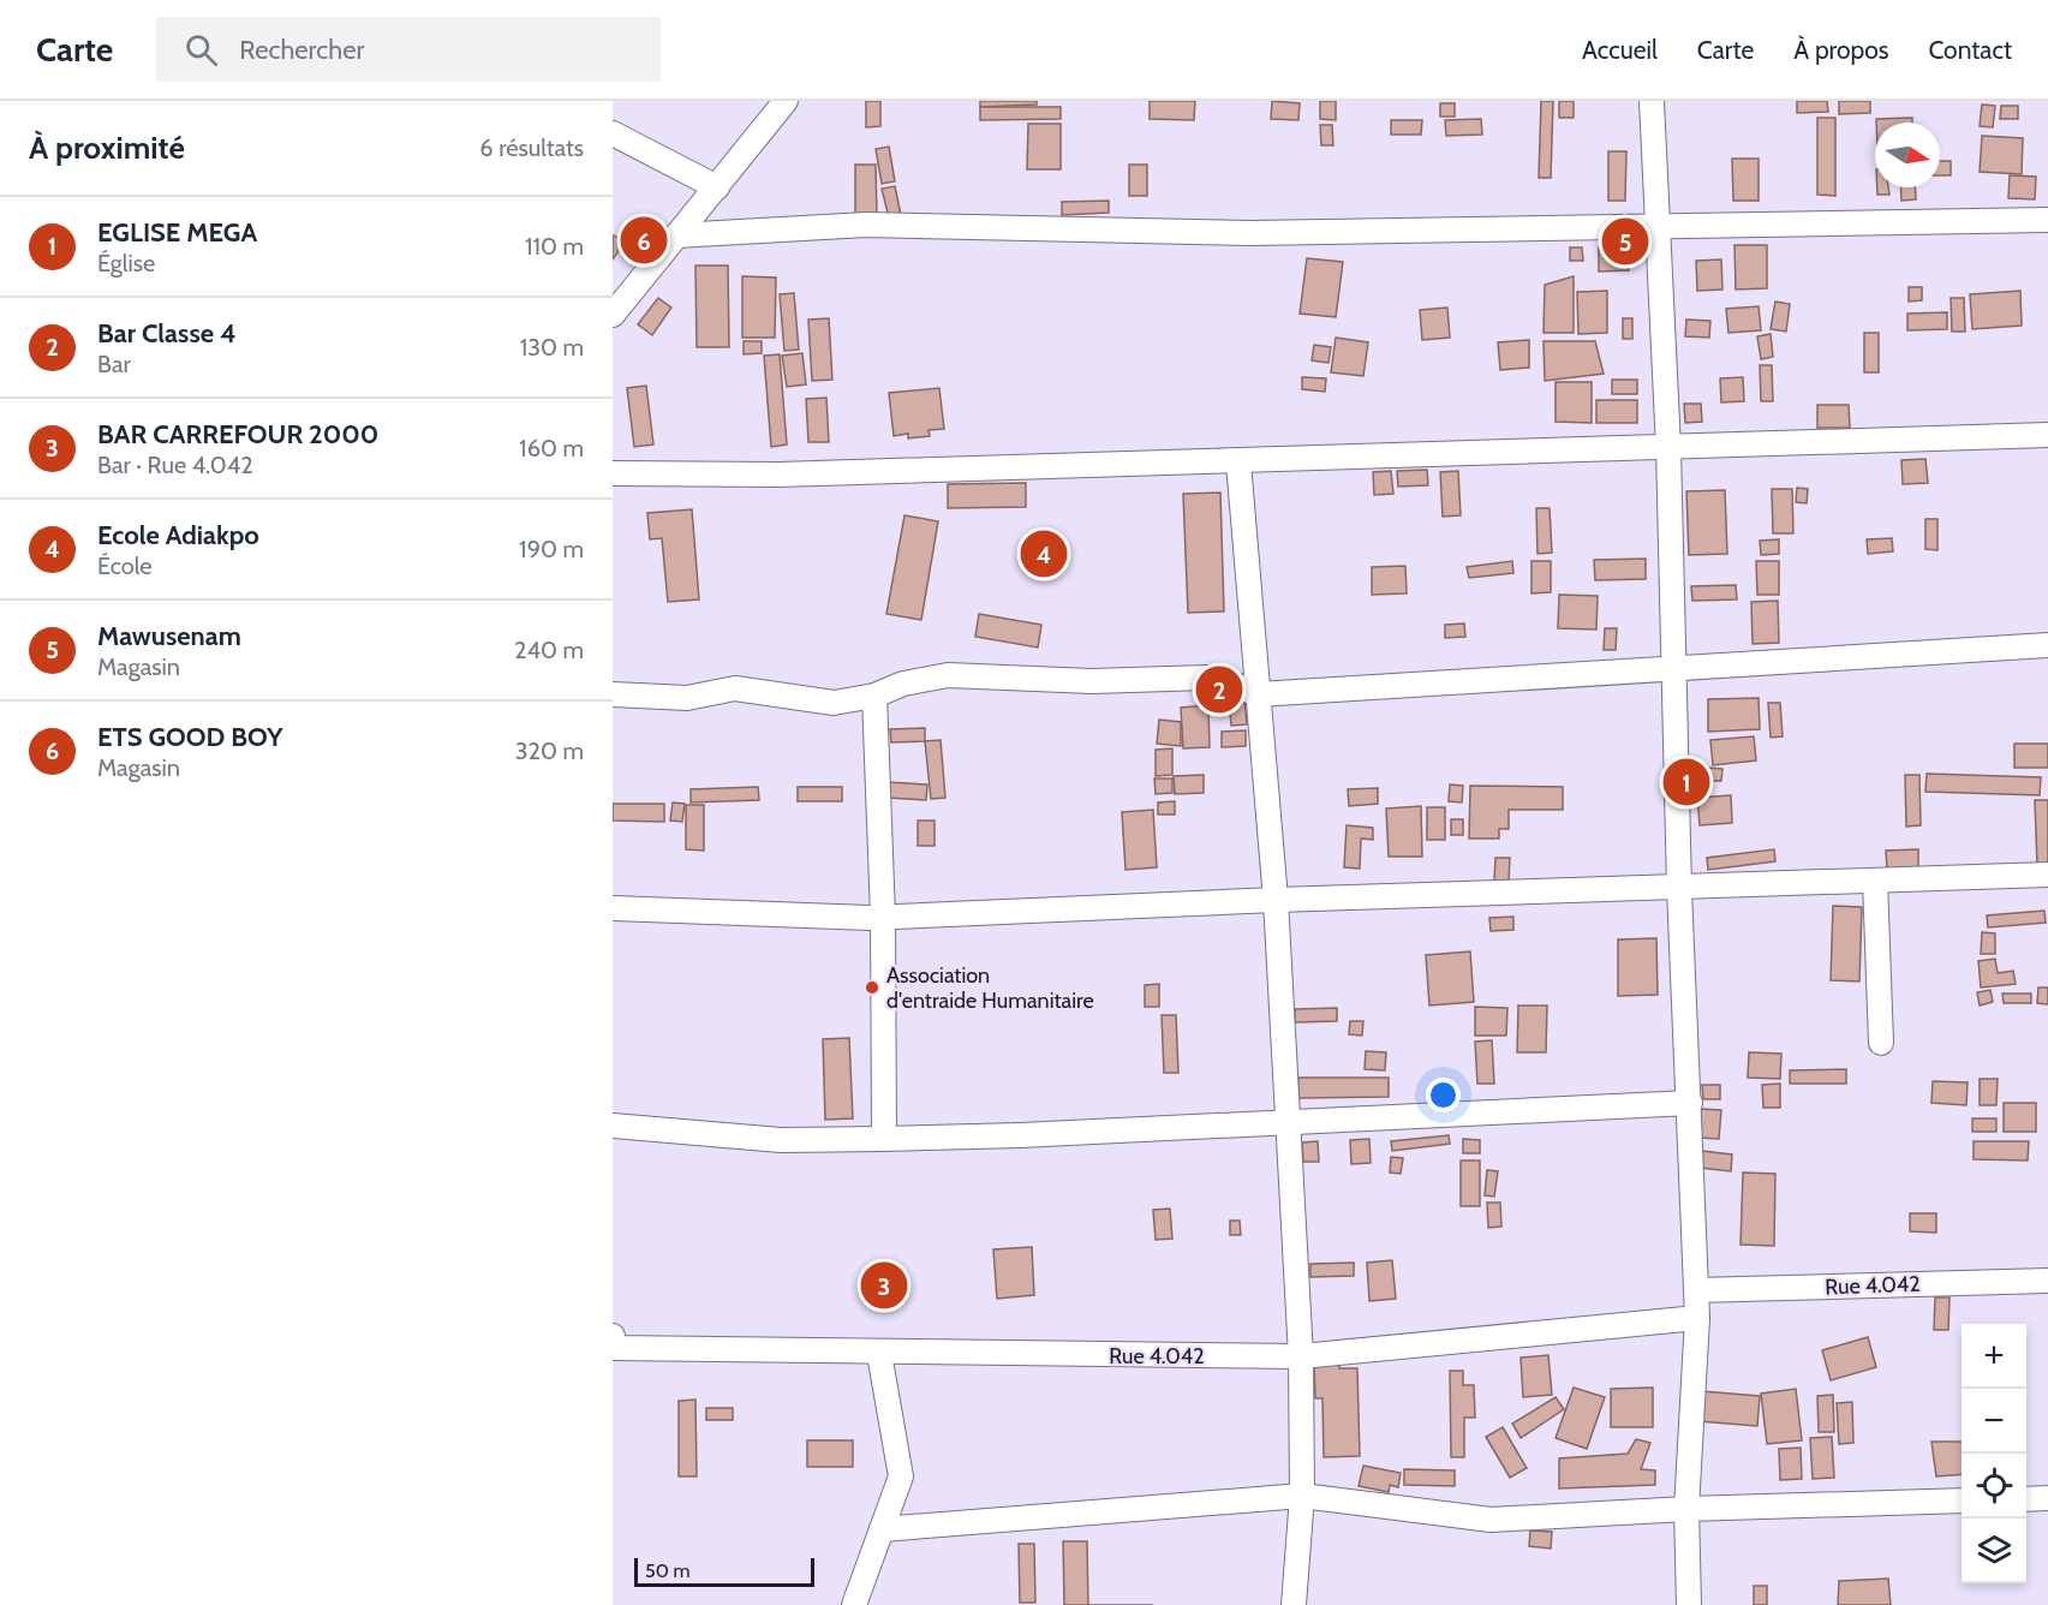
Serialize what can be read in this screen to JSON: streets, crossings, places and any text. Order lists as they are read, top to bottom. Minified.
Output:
{"streets":{"street":["Rue 4.042"]},"places":["Association d'entraide Humanitaire"],"scale_bar":"50 m","north":"right","page":{"header":"Carte","search":"Rechercher","nav":["Accueil","Carte","À propos","Contact"],"heading":["À proximité","6 résultats"],"list":[{"mark":"1","name":"EGLISE MEGA","note":"Église","value":"110 m"},{"mark":"2","name":"Bar Classe 4","note":"Bar","value":"130 m"},{"mark":"3","name":"BAR CARREFOUR 2000","note":"Bar · Rue 4.042","value":"160 m"},{"mark":"4","name":"Ecole Adiakpo","note":"École","value":"190 m"},{"mark":"5","name":"Mawusenam","note":"Magasin","value":"240 m"},{"mark":"6","name":"ETS GOOD BOY","note":"Magasin","value":"320 m"}],"pins":["6","5","4","2","1","3"],"map_buttons":["+","−"],"scale":"50 m"}}
